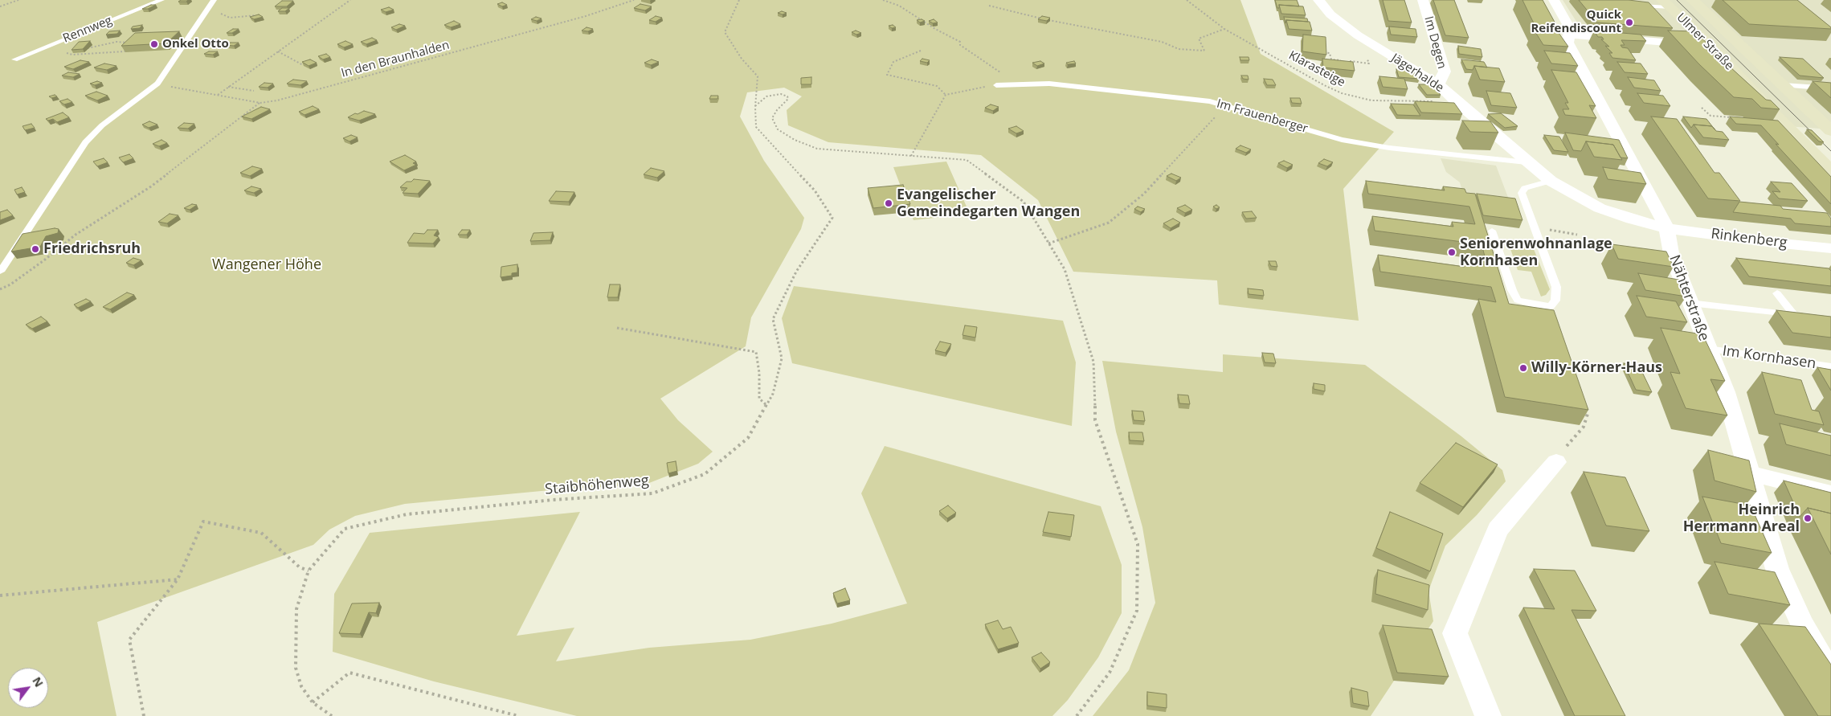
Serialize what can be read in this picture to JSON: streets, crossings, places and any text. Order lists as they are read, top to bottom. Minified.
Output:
{"streets":{"street":["Ulmer Straße","Im Degen","Jägerhalde","Rinkenberg","Nähterstraße"],"lane":["Rennweg","Im Frauenberger","Im Kornhasen"],"path":["In den Braunhalden","Klarasteige","Staibhöhenweg"]},"crossings":[["Im Degen","Jägerhalde"],["Klarasteige","Jägerhalde"],["Jägerhalde","Im Frauenberger"],["Jägerhalde","Rinkenberg"],["Jägerhalde","Nähterstraße"],["Rinkenberg","Nähterstraße"],["Nähterstraße","Im Kornhasen"]],"parks":["Wangener Höhe"],"places":["Quick Reifendiscount","Onkel Otto","Evangelischer Gemeindegarten Wangen","Friedrichsruh","Seniorenwohnanlage Kornhasen","Willy-Körner-Haus","Heinrich Herrmann Areal"],"north":"top right"}
